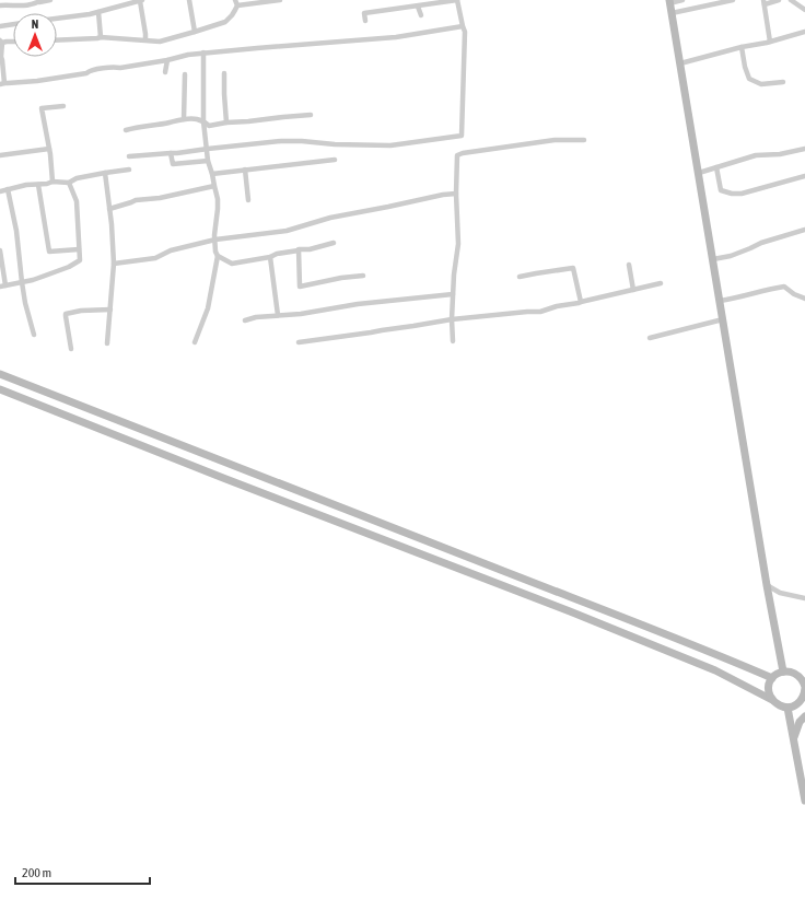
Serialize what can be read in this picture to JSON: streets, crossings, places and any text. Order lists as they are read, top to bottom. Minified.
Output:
{"scale_bar":"200 m","north":"top"}
